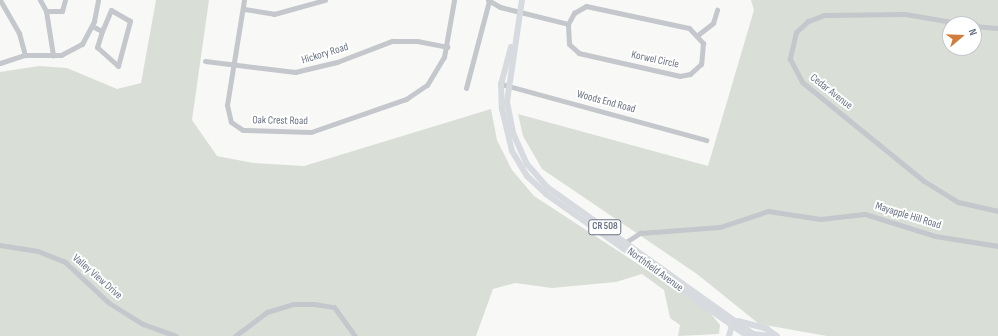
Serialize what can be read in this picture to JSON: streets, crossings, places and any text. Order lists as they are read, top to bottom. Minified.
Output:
{"streets":{"main road":["CR 508","Northfield Avenue"],"street":["Hickory Road","Korwel Circle","Cedar Avenue","Woods End Road","Oak Crest Road","Mayapple Hill Road","Valley View Drive"]},"crossings":[["Hickory Road","Oak Crest Road"],["Woods End Road","Northfield Avenue"],["Mayapple Hill Road","Northfield Avenue"]],"north":"right"}
